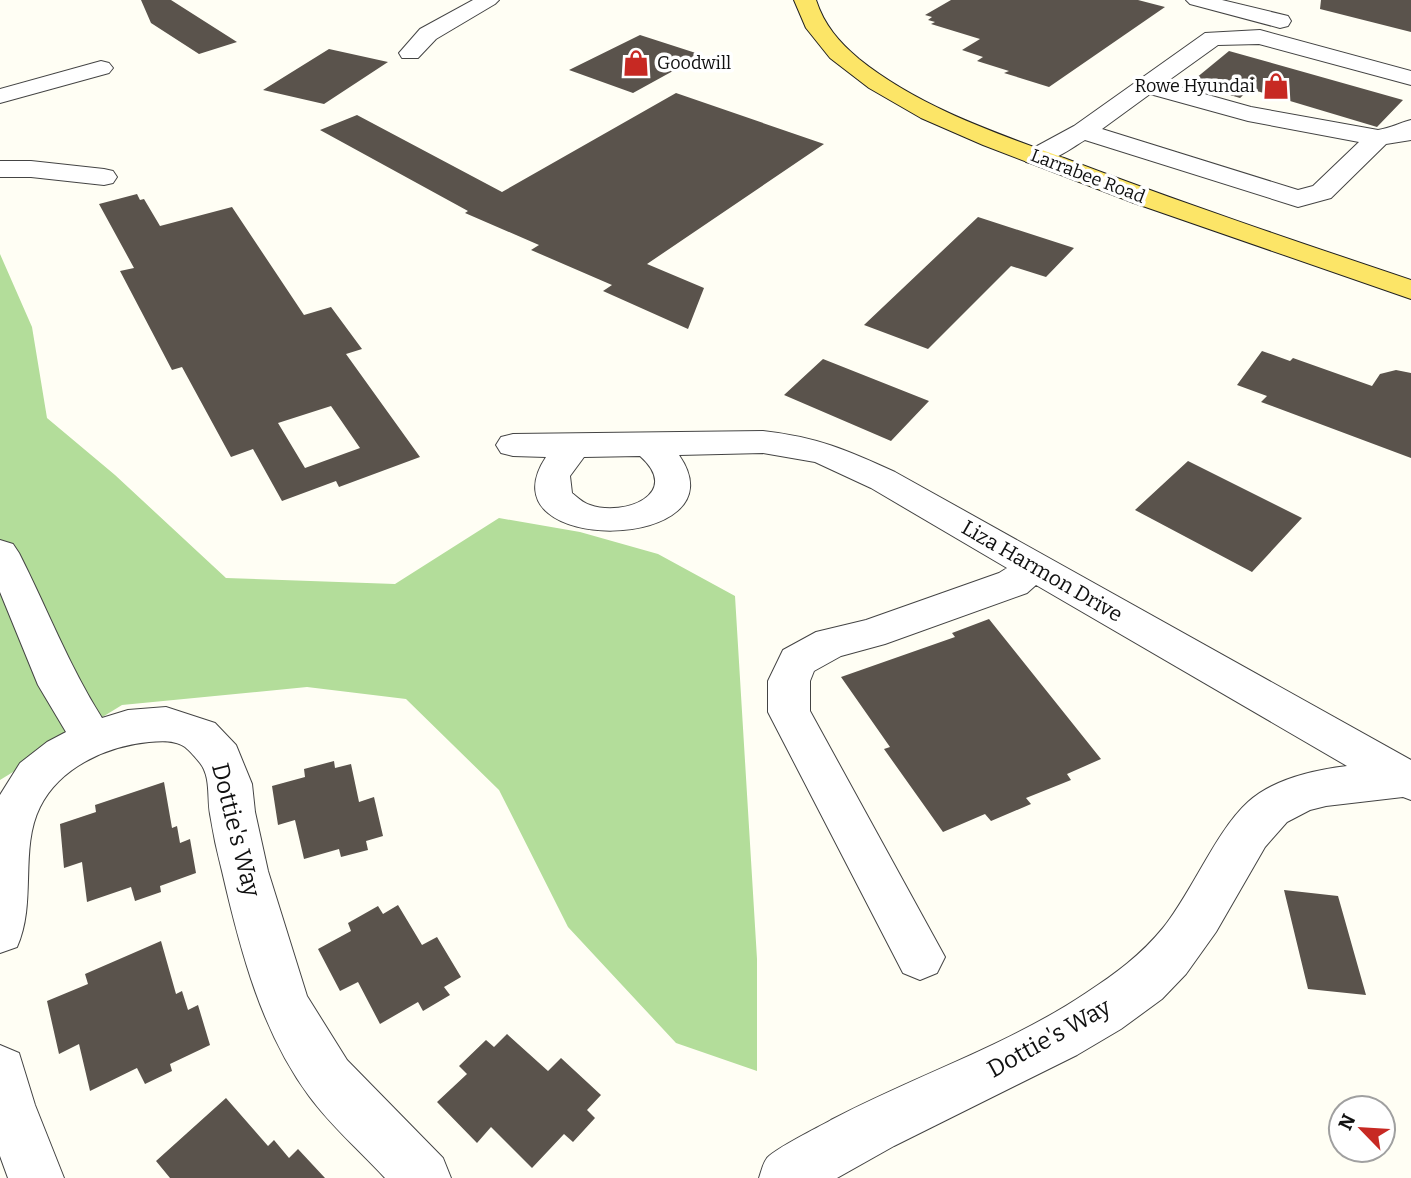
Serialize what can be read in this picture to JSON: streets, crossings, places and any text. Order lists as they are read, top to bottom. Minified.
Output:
{"streets":{"main road":["Larrabee Road"],"street":["Liza Harmon Drive","Dottie's Way"]},"crossings":[["Liza Harmon Drive","Dottie's Way"]],"places":{"shop":["Goodwill","Rowe Hyundai"]},"north":"top left"}
